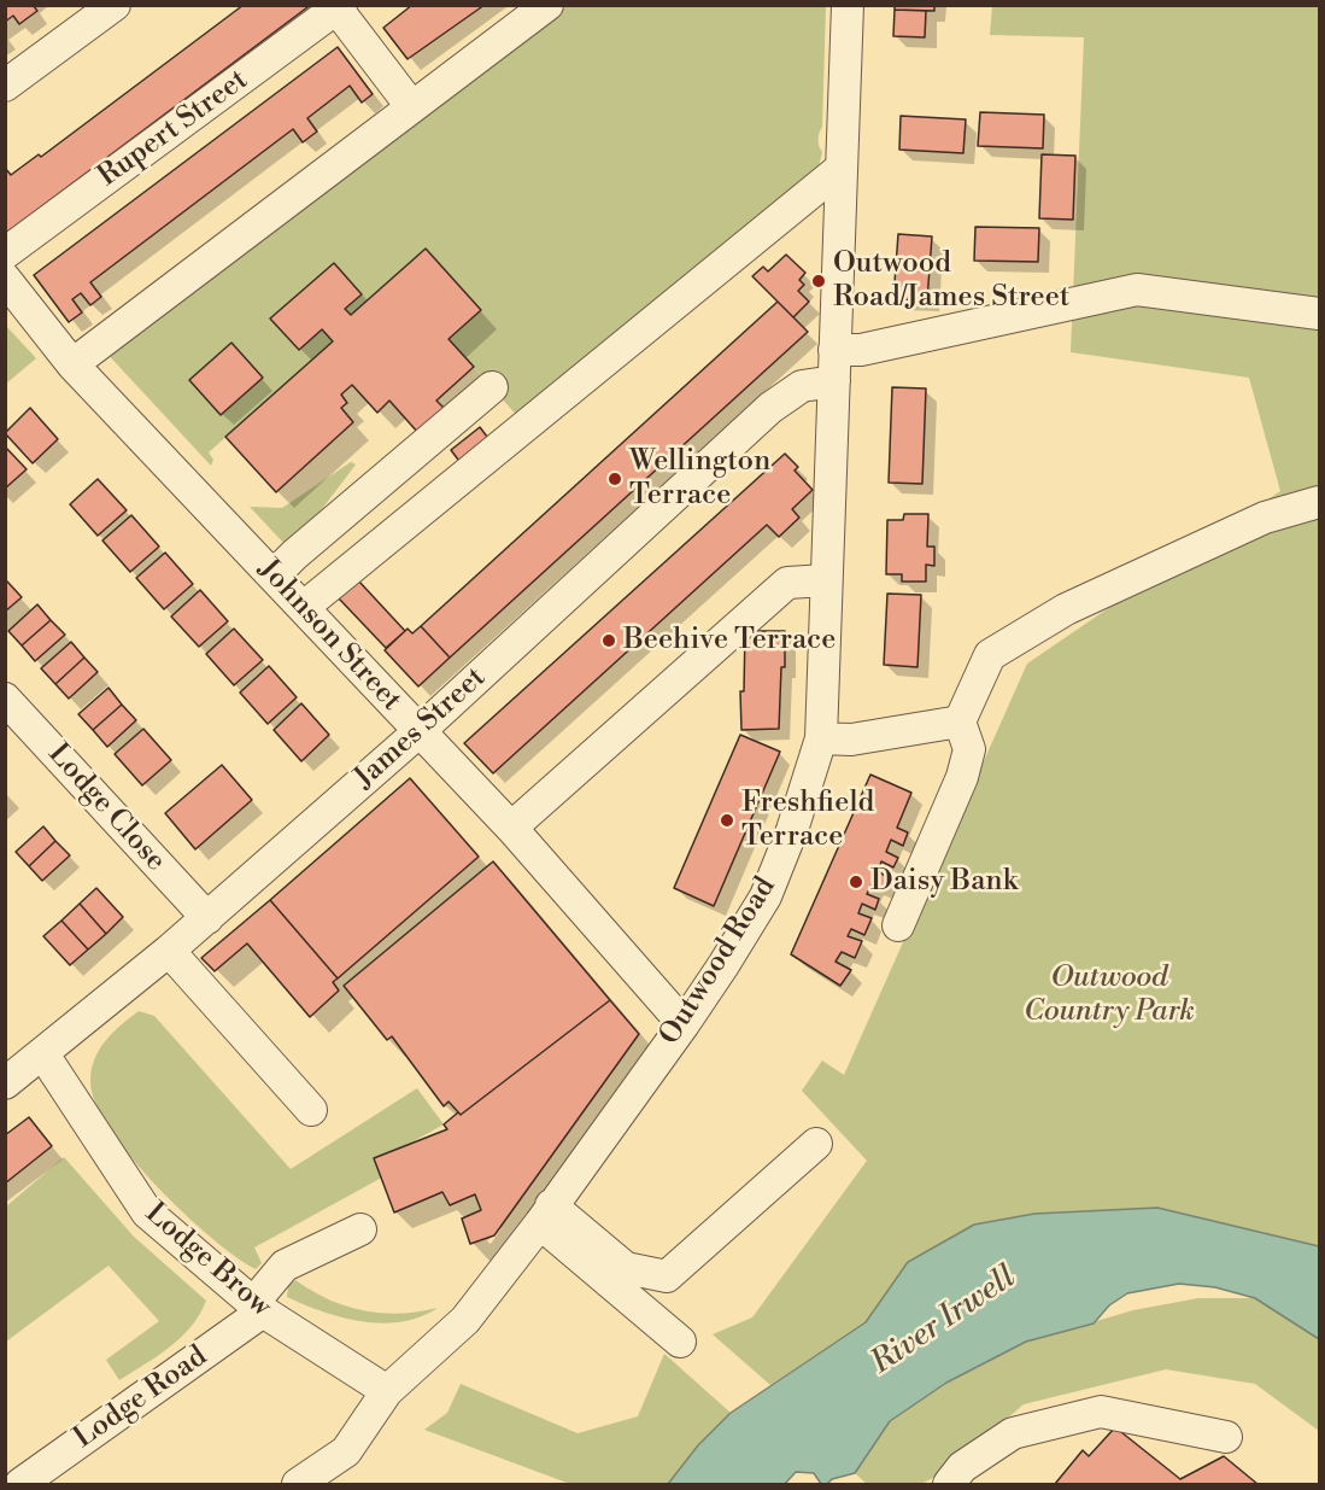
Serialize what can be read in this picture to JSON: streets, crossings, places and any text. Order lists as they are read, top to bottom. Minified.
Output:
{"streets":{"street":["Rupert Street","Johnson Street","James Street","Lodge Close","Outwood Road","Lodge Brow","Lodge Road"]},"crossings":[["Johnson Street","James Street"],["Johnson Street","Outwood Road"],["James Street","Lodge Close"],["James Street","Outwood Road"],["James Street","Lodge Brow"],["Outwood Road","Lodge Brow"],["Lodge Brow","Lodge Road"]],"water":["River Irwell"],"parks":["Outwood Country Park"],"places":["Outwood Road/James Street","Wellington Terrace","Beehive Terrace","Freshfield Terrace","Daisy Bank"]}
